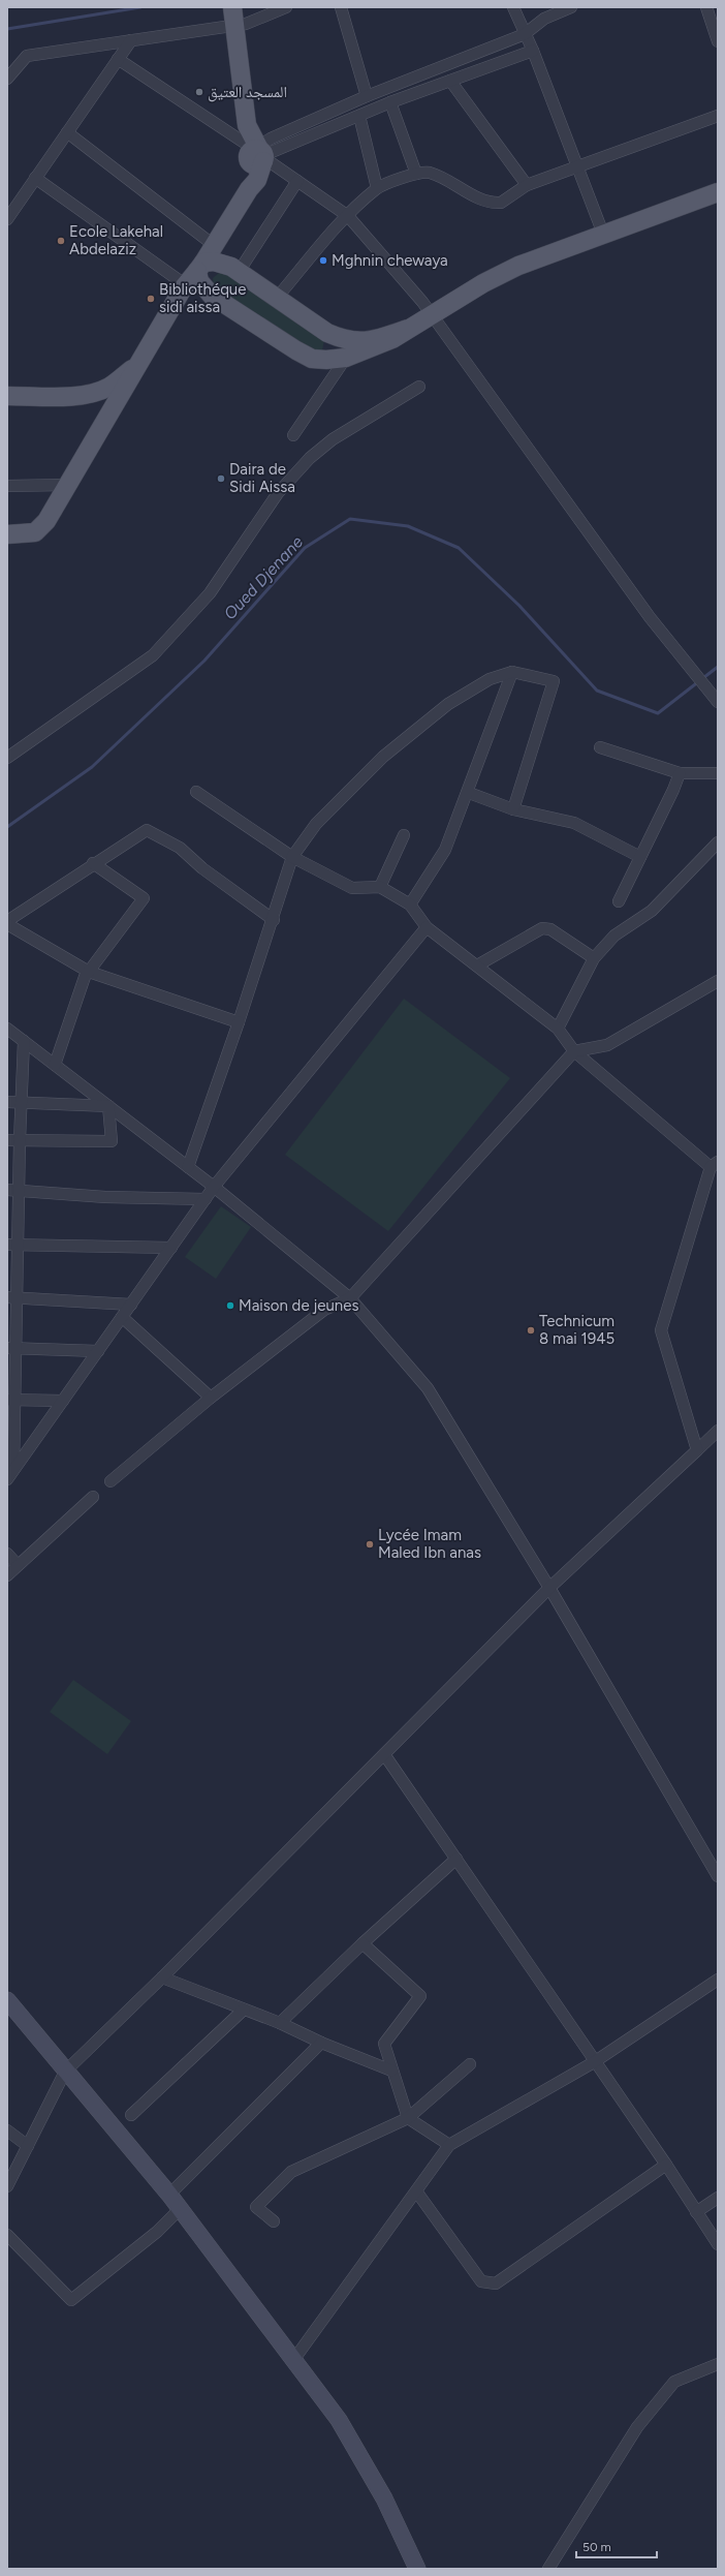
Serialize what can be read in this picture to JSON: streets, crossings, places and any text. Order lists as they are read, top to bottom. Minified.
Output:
{"water":["Oued Djenane"],"places":["المسجد العتيق","Ecole Lakehal Abdelaziz","Mghnin chewaya","Bibliothéque sidi aissa","Daira de Sidi Aissa","Maison de jeunes","Technicum 8 mai 1945","Lycée Imam Maled Ibn anas"],"scale_bar":"50 m"}
